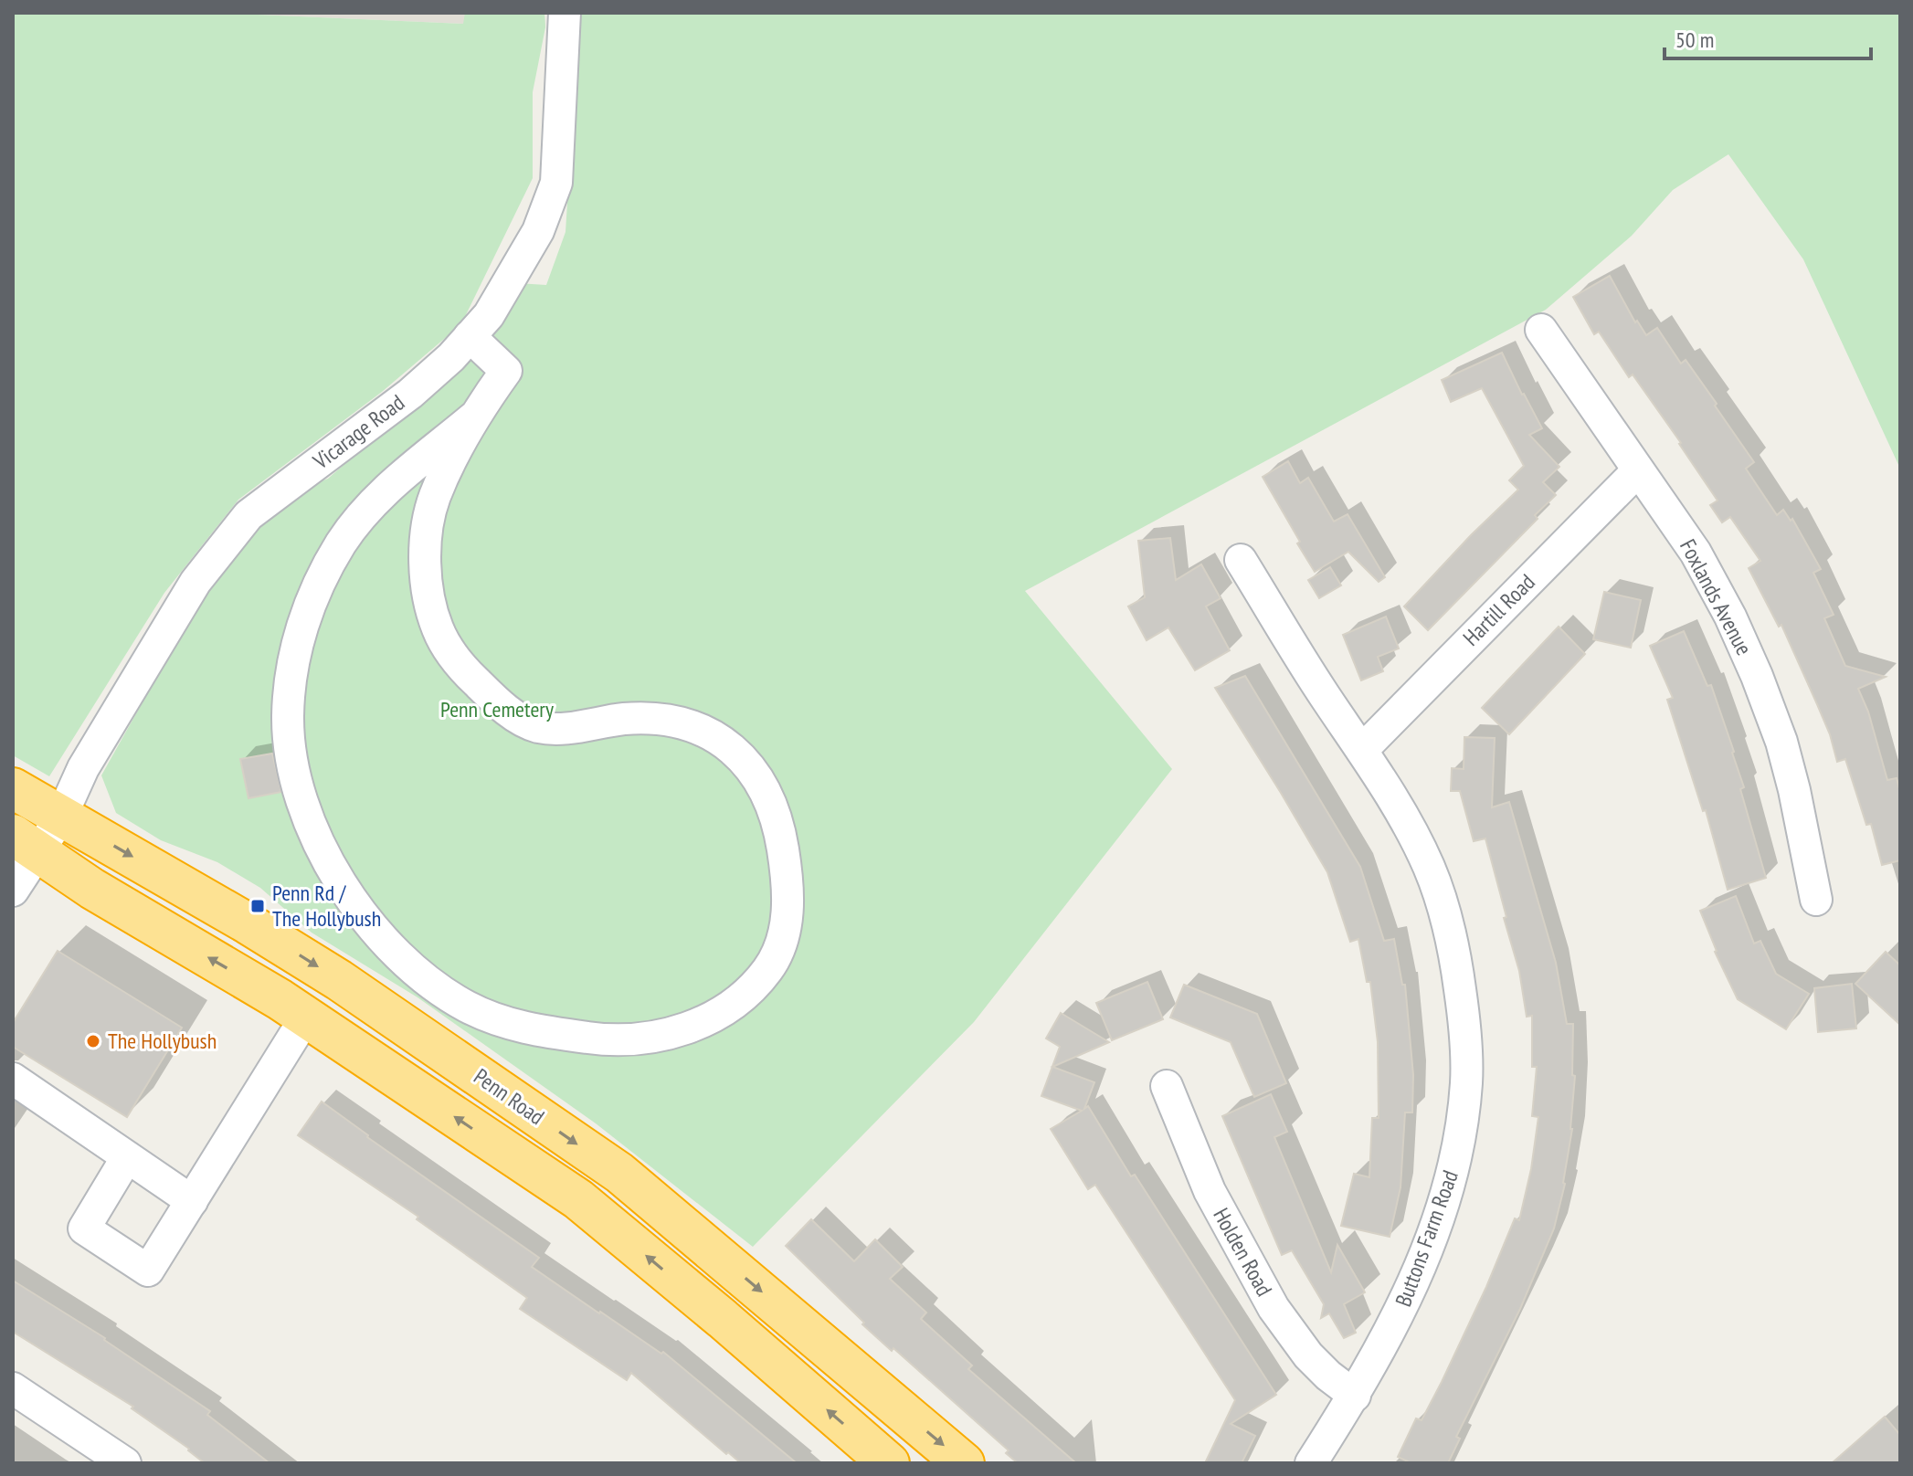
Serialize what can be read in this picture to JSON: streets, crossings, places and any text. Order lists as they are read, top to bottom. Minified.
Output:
{"streets":{"highway":["Penn Road"],"street":["Vicarage Road","Foxlands Avenue","Hartill Road","Buttons Farm Road","Holden Road"]},"crossings":[["Vicarage Road","Penn Road"],["Foxlands Avenue","Hartill Road"],["Hartill Road","Buttons Farm Road"],["Buttons Farm Road","Holden Road"]],"parks":["Penn Cemetery"],"places":{"transit":["Penn Rd / The Hollybush"],"other":["The Hollybush"]},"scale_bar":"50 m"}
